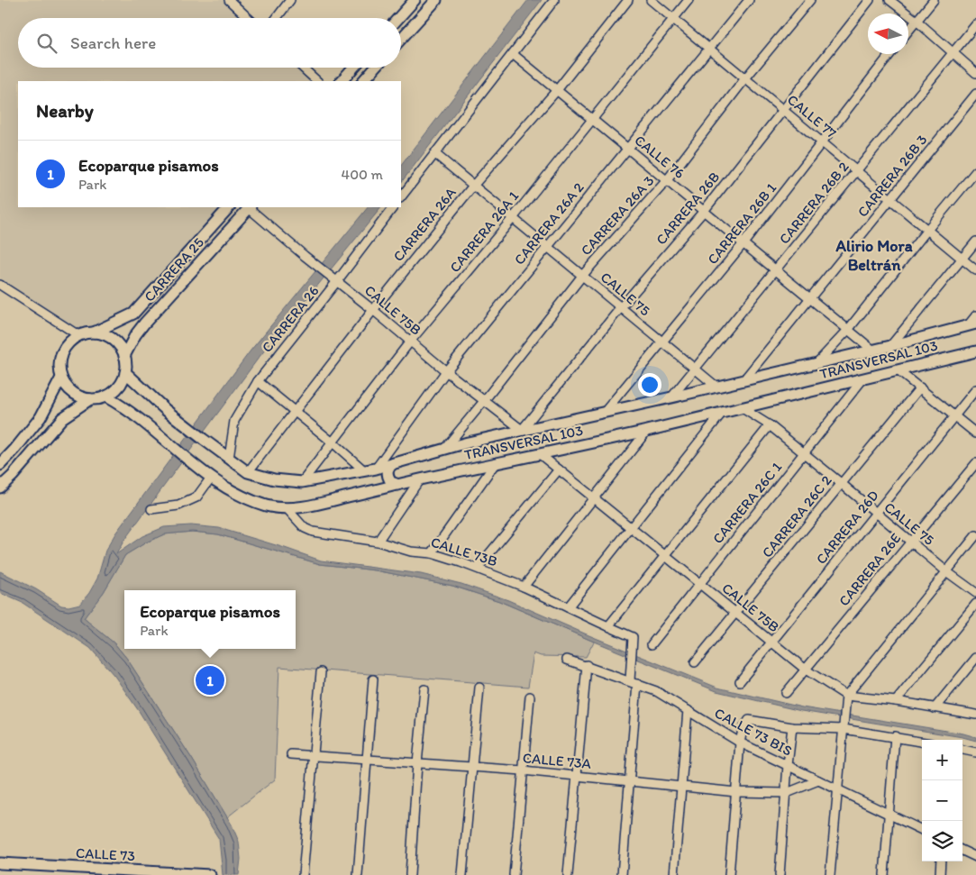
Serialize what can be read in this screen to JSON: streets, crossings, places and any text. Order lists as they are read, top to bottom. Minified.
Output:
{"streets":{"street":["CALLE 77","CALLE 76","CARRERA 26B 3","CARRERA 26B 2","CARRERA 26B","CARRERA 26A 3","CARRERA 26A 2","CARRERA 26B 1","CARRERA 26A","CARRERA 26A 1","CARRERA 25","CALLE 75","CALLE 75B","CARRERA 26","TRANSVERSAL 103","CARRERA 26C 1","CARRERA 26C 2","CARRERA 26D","CALLE 73B","CARRERA 26E","CALLE 73 BIS","CALLE 73A","CALLE 73"]},"crossings":[["CALLE 77","CARRERA 26B 3"],["CALLE 77","CARRERA 26B 2"],["CALLE 77","CARRERA 26B"],["CALLE 77","CARRERA 26A 3"],["CALLE 77","CARRERA 26A 2"],["CALLE 77","CARRERA 26B 1"],["CALLE 77","CARRERA 26A 1"],["CALLE 76","CARRERA 26B 3"],["CALLE 76","CARRERA 26B 2"],["CALLE 76","CARRERA 26B"],["CALLE 76","CARRERA 26A 3"],["CALLE 76","CARRERA 26A 2"],["CALLE 76","CARRERA 26B 1"],["CALLE 76","CARRERA 26A"],["CALLE 76","CARRERA 26A 1"],["CALLE 76","TRANSVERSAL 103"],["CARRERA 26B 3","TRANSVERSAL 103"],["CARRERA 26B 2","CALLE 75"],["CARRERA 26B 2","TRANSVERSAL 103"],["CARRERA 26B","CALLE 75"],["CARRERA 26B","CALLE 75B"],["CARRERA 26B","TRANSVERSAL 103"],["CARRERA 26A 3","CALLE 75"],["CARRERA 26A 3","CALLE 75B"],["CARRERA 26A 3","TRANSVERSAL 103"],["CARRERA 26A 2","CALLE 75"],["CARRERA 26A 2","CALLE 75B"],["CARRERA 26A 2","TRANSVERSAL 103"],["CARRERA 26B 1","CALLE 75"],["CARRERA 26B 1","TRANSVERSAL 103"],["CARRERA 26A","CALLE 75"],["CARRERA 26A","CALLE 75B"],["CARRERA 26A","TRANSVERSAL 103"],["CARRERA 26A 1","CALLE 75"],["CARRERA 26A 1","CALLE 75B"],["CARRERA 26A 1","TRANSVERSAL 103"],["CARRERA 25","CALLE 75B"],["CARRERA 25","TRANSVERSAL 103"],["CALLE 75","TRANSVERSAL 103"],["CALLE 75","CARRERA 26C 1"],["CALLE 75","CARRERA 26C 2"],["CALLE 75","CARRERA 26D"],["CALLE 75","CARRERA 26E"],["CALLE 75B","CARRERA 26"],["CALLE 75B","TRANSVERSAL 103"],["CALLE 75B","CARRERA 26C 1"],["CALLE 75B","CARRERA 26C 2"],["CALLE 75B","CARRERA 26D"],["CALLE 75B","CARRERA 26E"],["CARRERA 26","TRANSVERSAL 103"],["TRANSVERSAL 103","CARRERA 26C 1"],["TRANSVERSAL 103","CALLE 73B"],["CALLE 73B","CALLE 73 BIS"],["CALLE 73 BIS","CALLE 73A"]],"districts":["Alirio Mora Beltrán"],"north":"left","page":{"search":"Search here","heading":"Nearby","list":[{"mark":"1","name":"Ecoparque pisamos","note":"Park","value":"400 m"}],"popup":["Ecoparque pisamos","Park"],"pins":"1","map_buttons":["+","−"]}}
